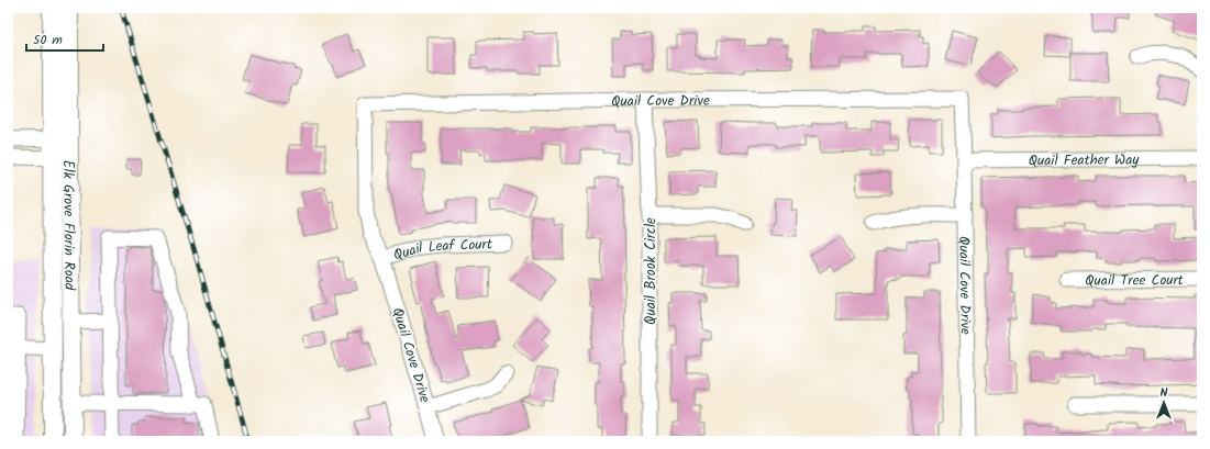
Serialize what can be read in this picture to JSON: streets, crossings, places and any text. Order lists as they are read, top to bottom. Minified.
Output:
{"streets":{"main road":["Elk Grove Florin Road"],"street":["Quail Cove Drive","Quail Feather Way","Quail Leaf Court","Quail Brook Circle","Quail Tree Court"]},"crossings":[["Quail Cove Drive","Quail Feather Way"],["Quail Cove Drive","Quail Leaf Court"],["Quail Cove Drive","Quail Brook Circle"]],"scale_bar":"50 m","north":"top"}
